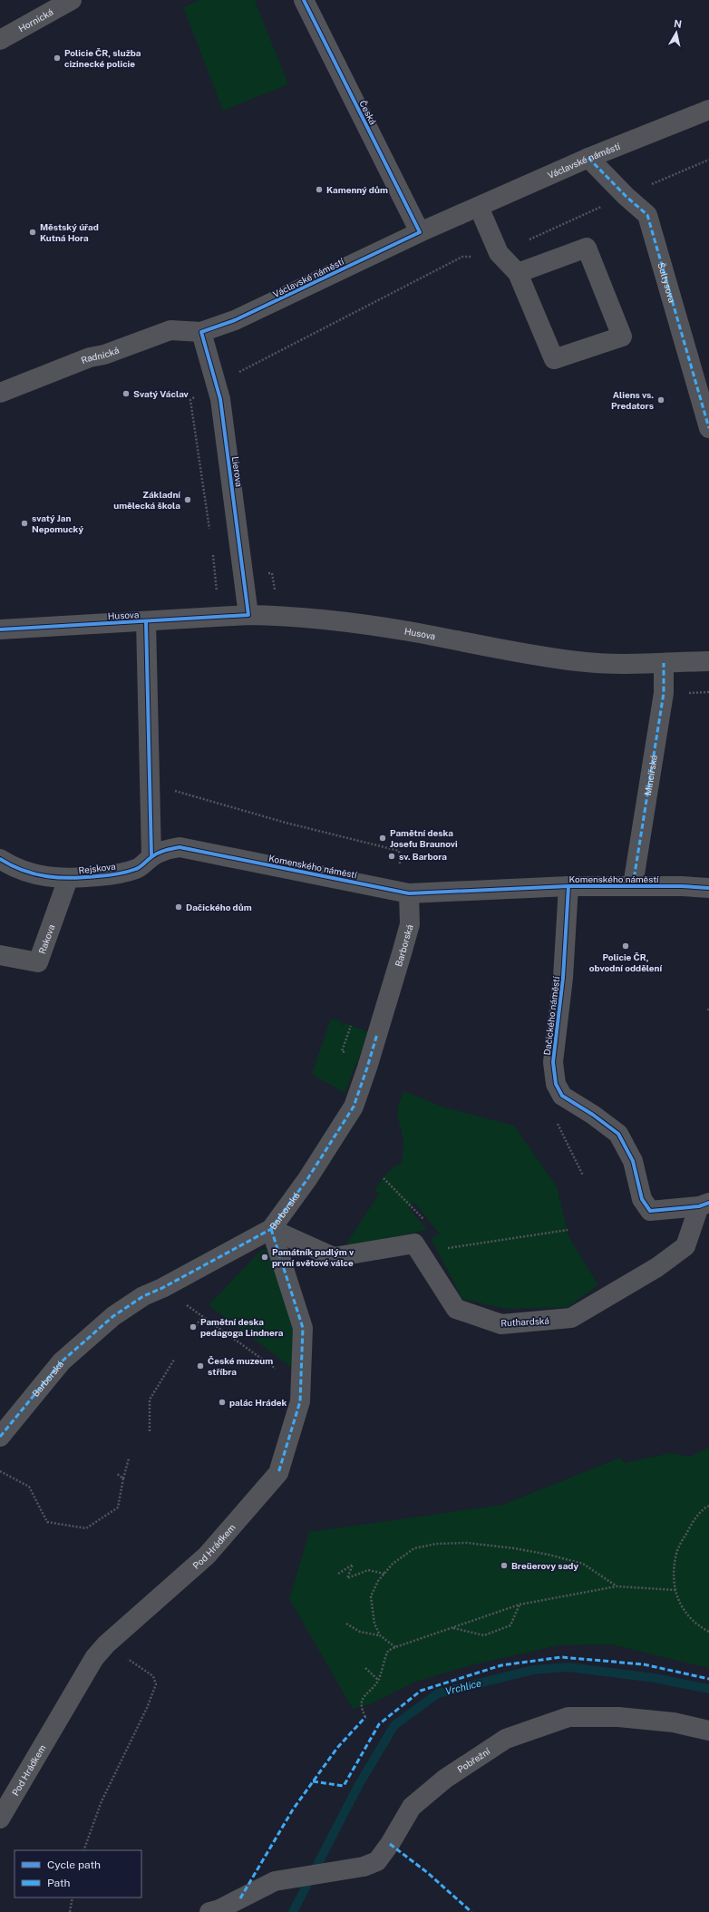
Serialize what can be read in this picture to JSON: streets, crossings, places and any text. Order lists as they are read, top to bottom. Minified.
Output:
{"streets":{"street":["Hornická","Česká","Václavské náměstí","Šultysova","Radnická","Lierova","Husova","Mincířská","Komenského náměstí","Rejskova","Rakova","Barborská","Dačického náměstí","Ruthardská","Pod Hrádkem","Pobřežní"]},"crossings":[["Česká","Václavské náměstí"],["Václavské náměstí","Šultysova"],["Václavské náměstí","Radnická"],["Václavské náměstí","Lierova"],["Radnická","Lierova"],["Lierova","Husova"],["Husova","Mincířská"],["Mincířská","Komenského náměstí"],["Komenského náměstí","Rejskova"],["Komenského náměstí","Barborská"],["Komenského náměstí","Dačického náměstí"],["Rejskova","Rakova"],["Barborská","Ruthardská"],["Barborská","Pod Hrádkem"],["Ruthardská","Pod Hrádkem"]],"water":["Vrchlice"],"places":["Policie ČR, služba cizinecké policie","Kamenný dům","Městský úřad Kutná Hora","Svatý Václav","Aliens vs. Predators","Základní umělecká škola","svatý Jan Nepomucký","Pamětní deska Josefu Braunovi","sv. Barbora","Dačického dům","Policie ČR, obvodní oddělení","Památník padlým v první světové válce","Pamětní deska pedagoga Lindnera","České muzeum stříbra","palác Hrádek","Breüerovy sady"],"legend":["Cycle path","Path"],"north":"top"}
